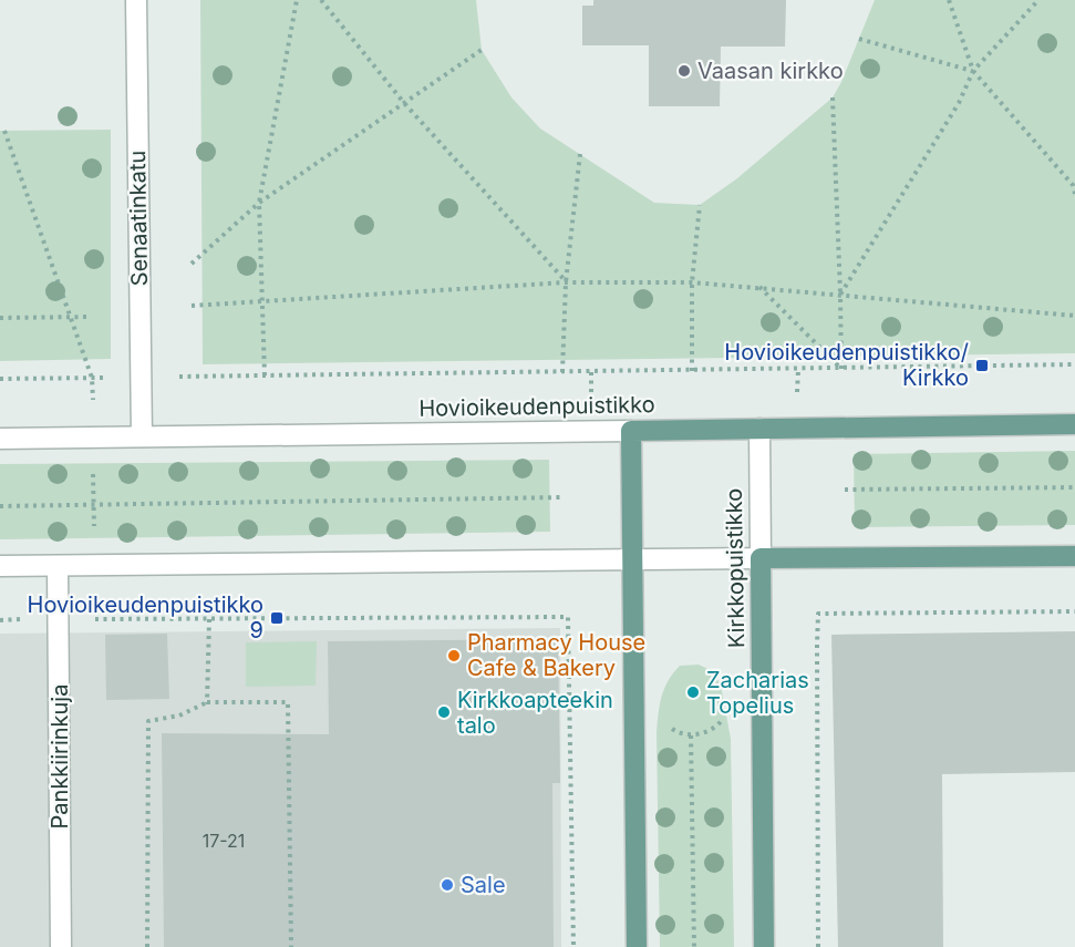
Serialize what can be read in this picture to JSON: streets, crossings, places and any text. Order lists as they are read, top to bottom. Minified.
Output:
{"streets":{"main road":["Hovioikeudenpuistikko","Kirkkopuistikko"],"street":["Senaatinkatu","Pankkiirinkuja"]},"crossings":[["Senaatinkatu","Hovioikeudenpuistikko"],["Hovioikeudenpuistikko","Kirkkopuistikko"]],"places":{"other":["Vaasan kirkko","Pharmacy House Cafe & Bakery","Zacharias Topelius","Kirkkoapteekin talo","Sale"],"transit":["Hovioikeudenpuistikko/ Kirkko","Hovioikeudenpuistikko 9"]},"house_numbers":["17-21"]}
